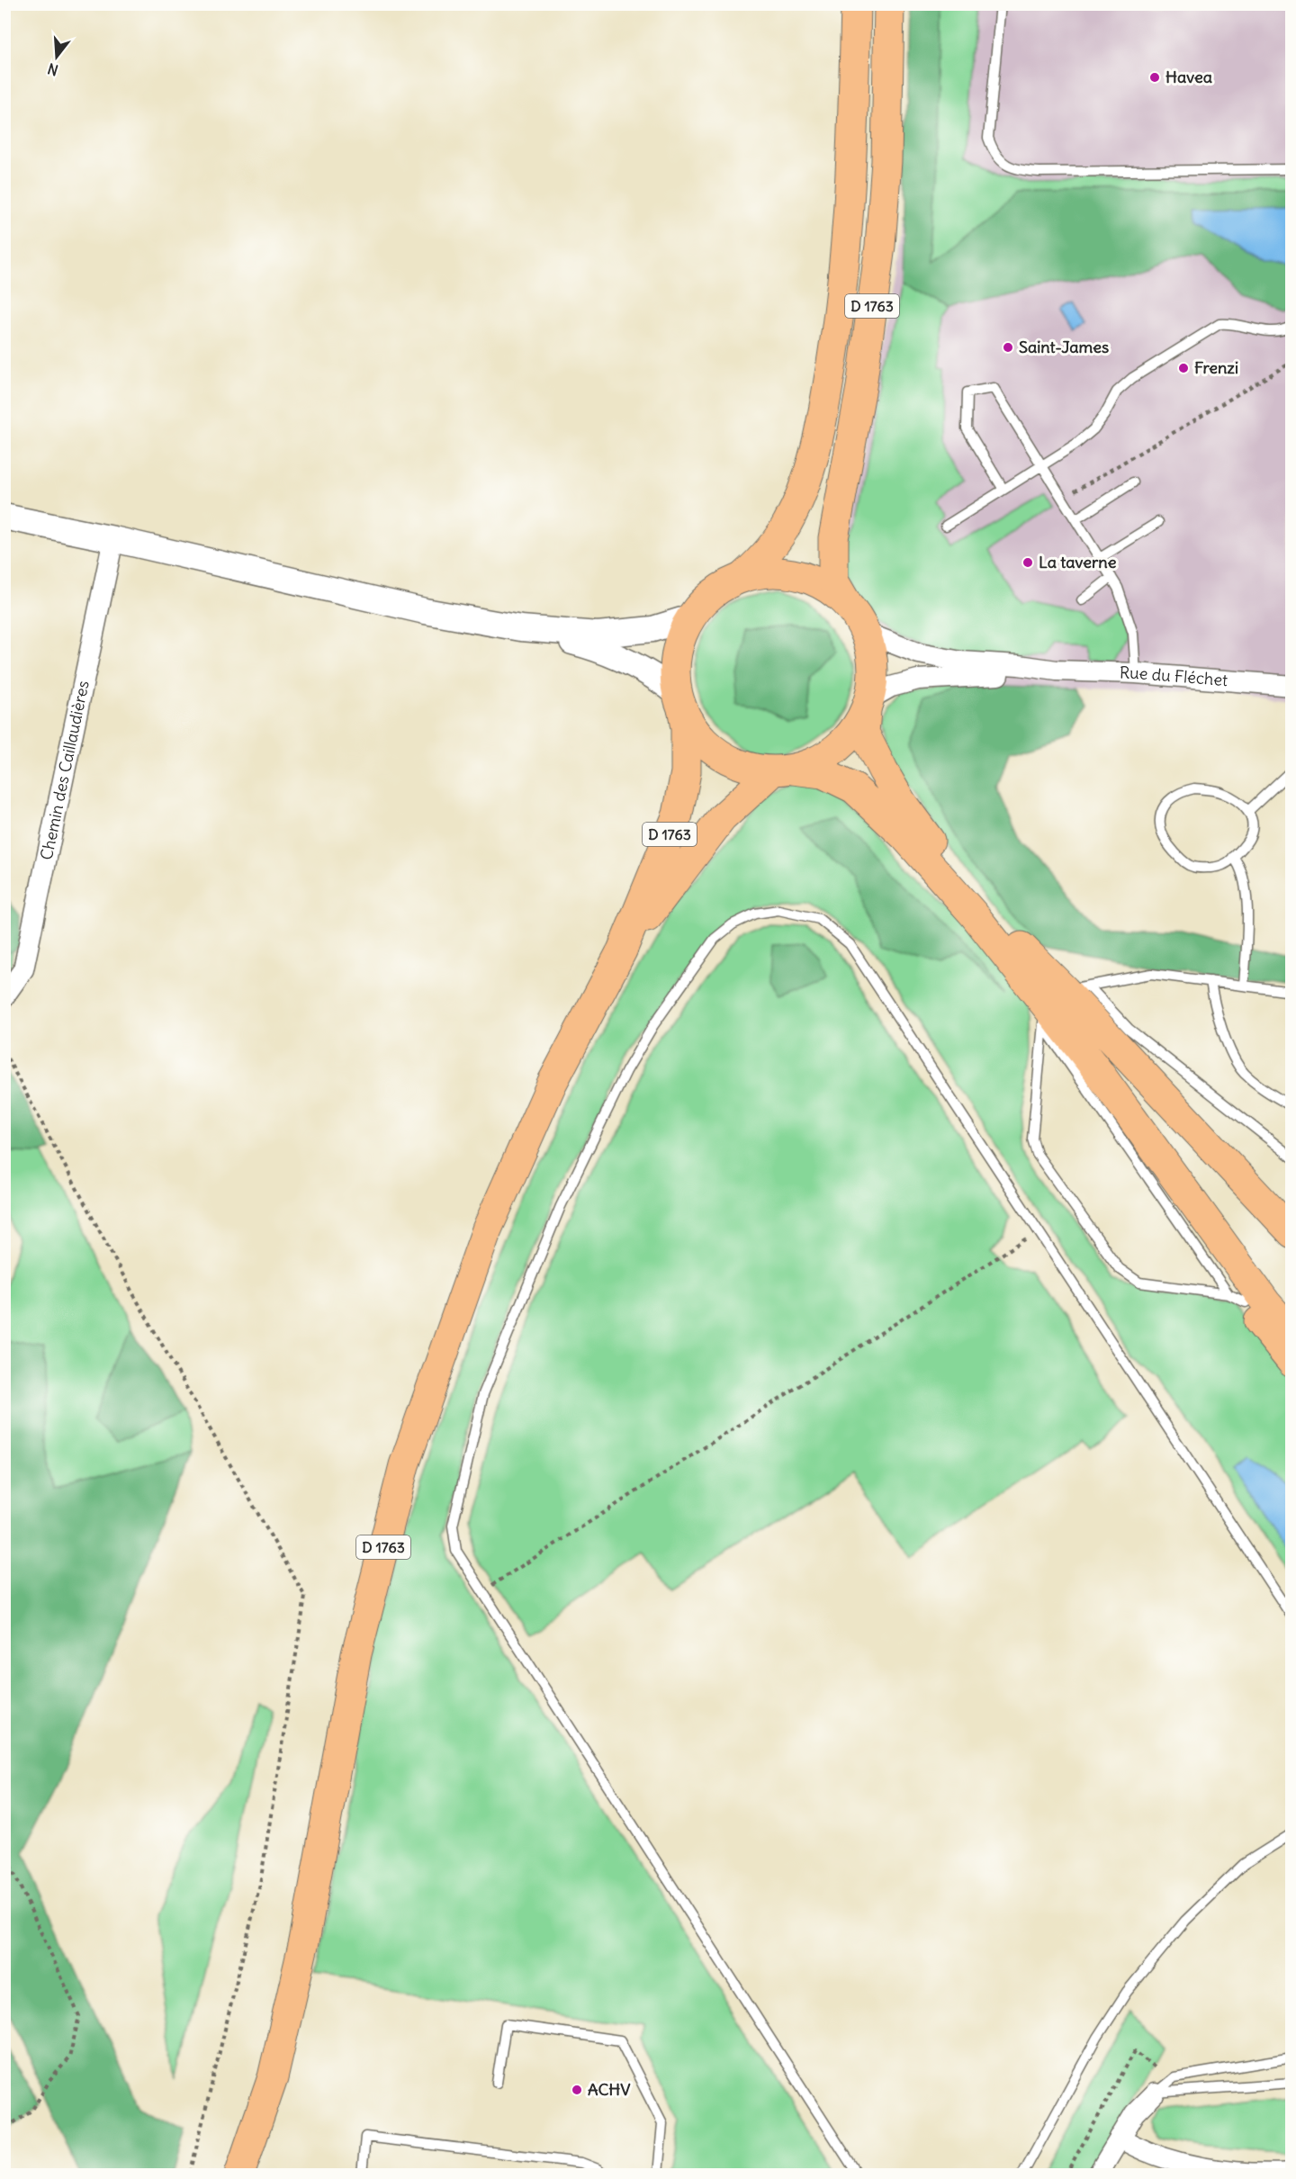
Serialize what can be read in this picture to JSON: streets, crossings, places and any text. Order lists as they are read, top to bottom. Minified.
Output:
{"streets":{"main road":["D 1763"],"street":["Rue du Fléchet","Chemin des Caillaudières"]},"places":["Havea","Saint-James","Frenzi","La taverne","ACHV"],"north":"bottom"}
